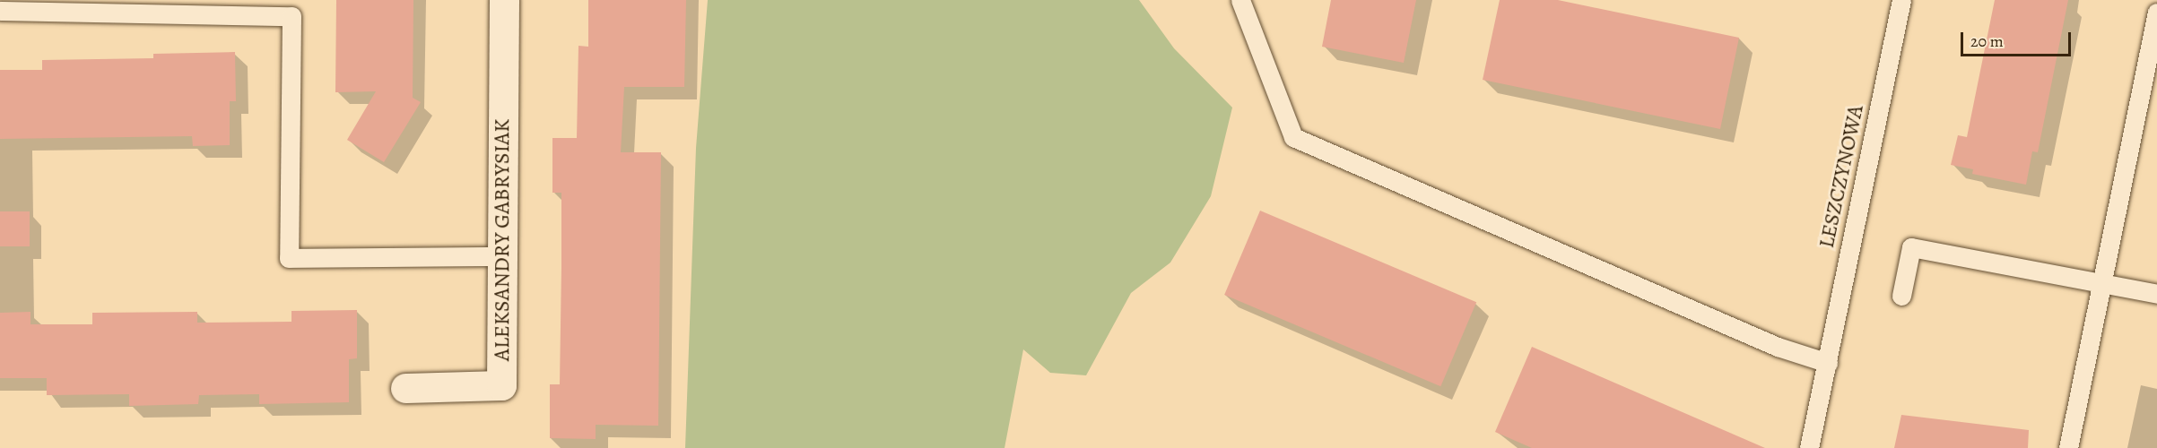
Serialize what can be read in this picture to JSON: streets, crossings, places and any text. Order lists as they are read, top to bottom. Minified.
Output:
{"streets":{"street":["ALEKSANDRY GABRYSIAK"],"lane":["LESZCZYNOWA"]},"scale_bar":"20 m"}
